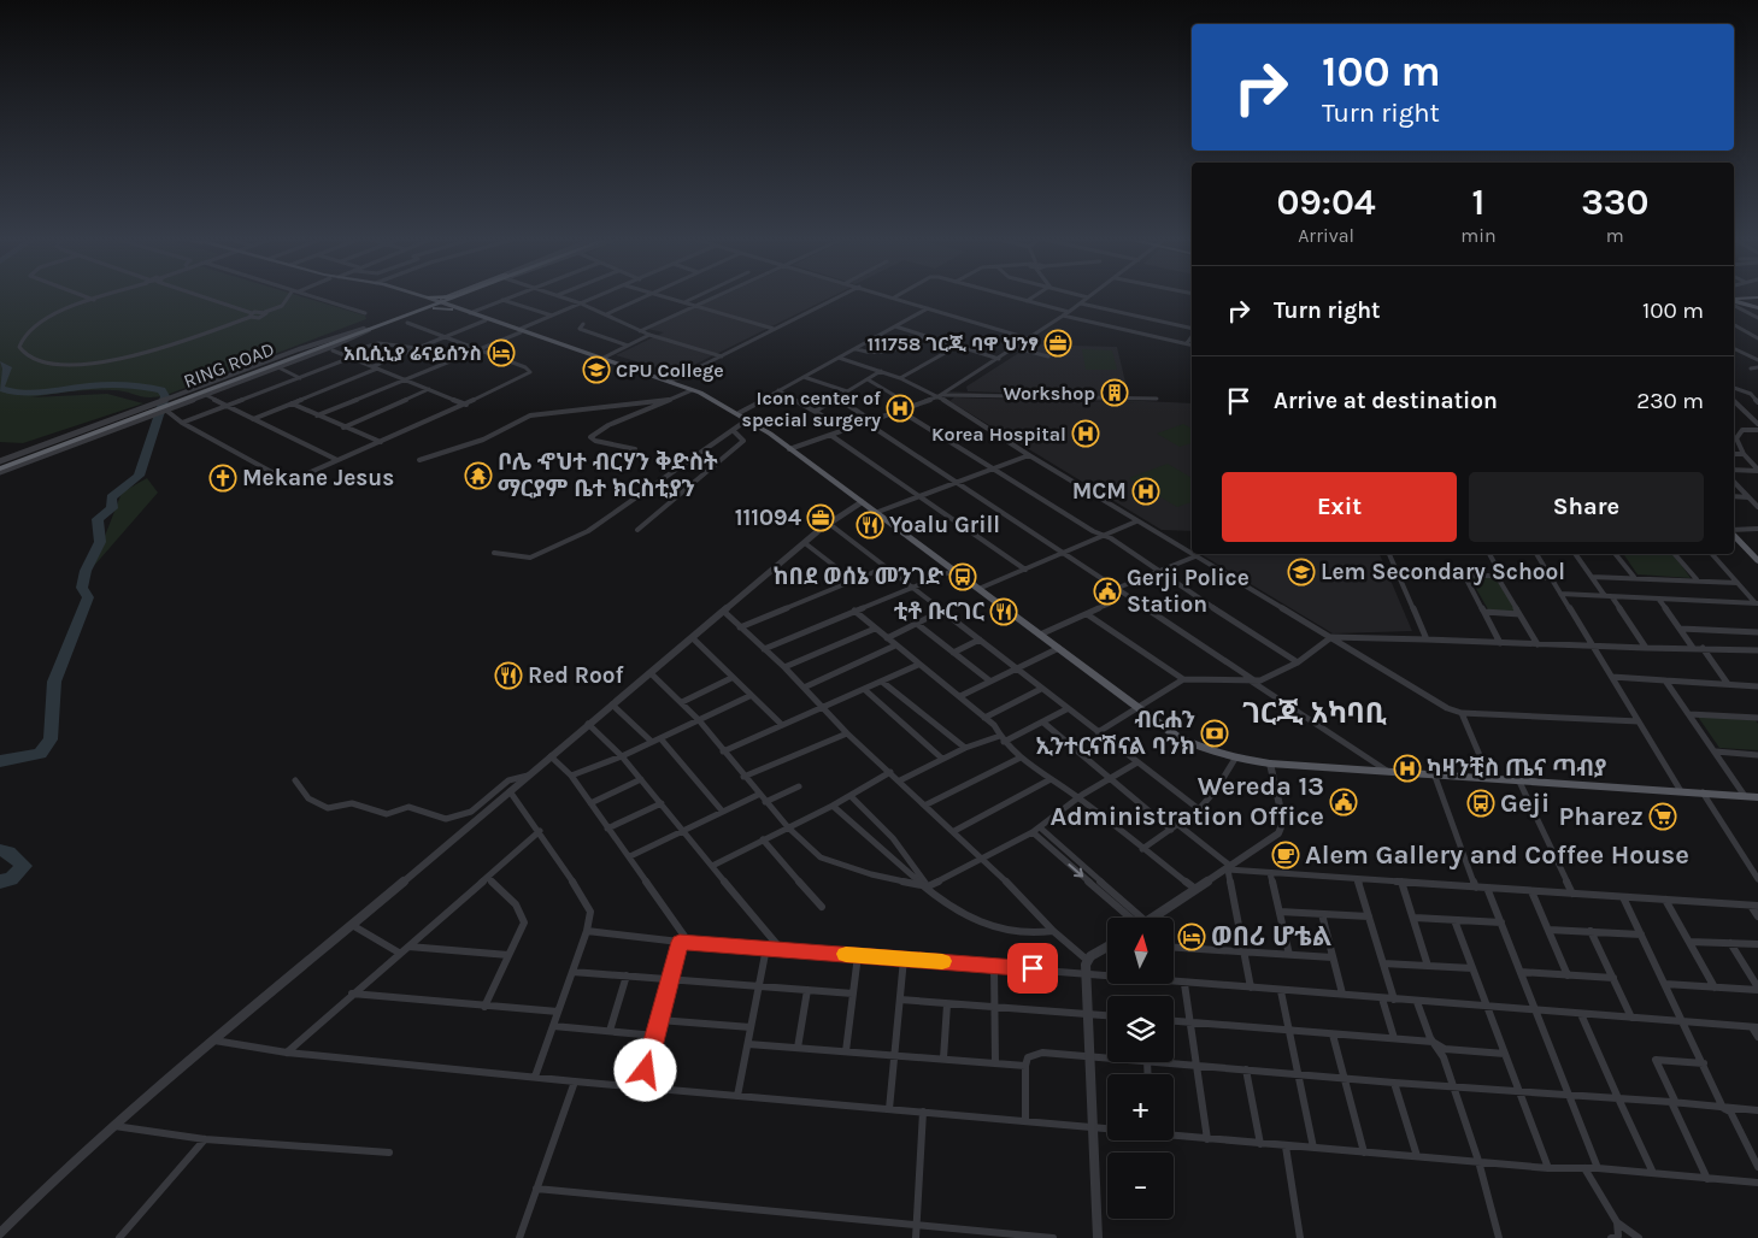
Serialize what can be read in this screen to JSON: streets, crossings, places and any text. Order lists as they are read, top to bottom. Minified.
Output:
{"streets":{"highway":["RING ROAD"]},"districts":["ገርጂ አካባቢ"],"places":{"office":["111758 ገርጂ ባዋ ህንፃ","111094"],"hotel":["አቢሲኒያ ሬናይሰንስ","ወበሪ ሆቴል"],"school or university":["CPU College","Lem Secondary School"],"building":["Workshop"],"hospital":["Icon center of special surgery","Korea Hospital","MCM","ካዛንቺስ ጤና ጣብያ"],"temple":["ቦሌ ኆህተ ብርሃን ቅድስት ማርያም ቤተ ክርስቲያን"],"church":["Mekane Jesus"],"restaurant":["Yoalu Grill","ቲቶ ቡርገር","Red Roof"],"bus stop":["ከበደ ወሰኔ መንገድ","Geji"],"public building":["Gerji Police Station","Wereda 13 Administration Office"],"bank":["ብርሐን ኢንተርናሽናል ባንክ"],"supermarket":["Pharez"],"cafe":["Alem Gallery and Coffee House"]},"north":"top","page":{"turn":["100 m","Turn right"],"eta":["09:04","Arrival","1","min","330","m"],"list":[{"name":"Turn right","value":"100 m"},{"name":"Arrive at destination","value":"230 m"}],"buttons":["Exit","Share"],"map_buttons":["+","−"]}}
